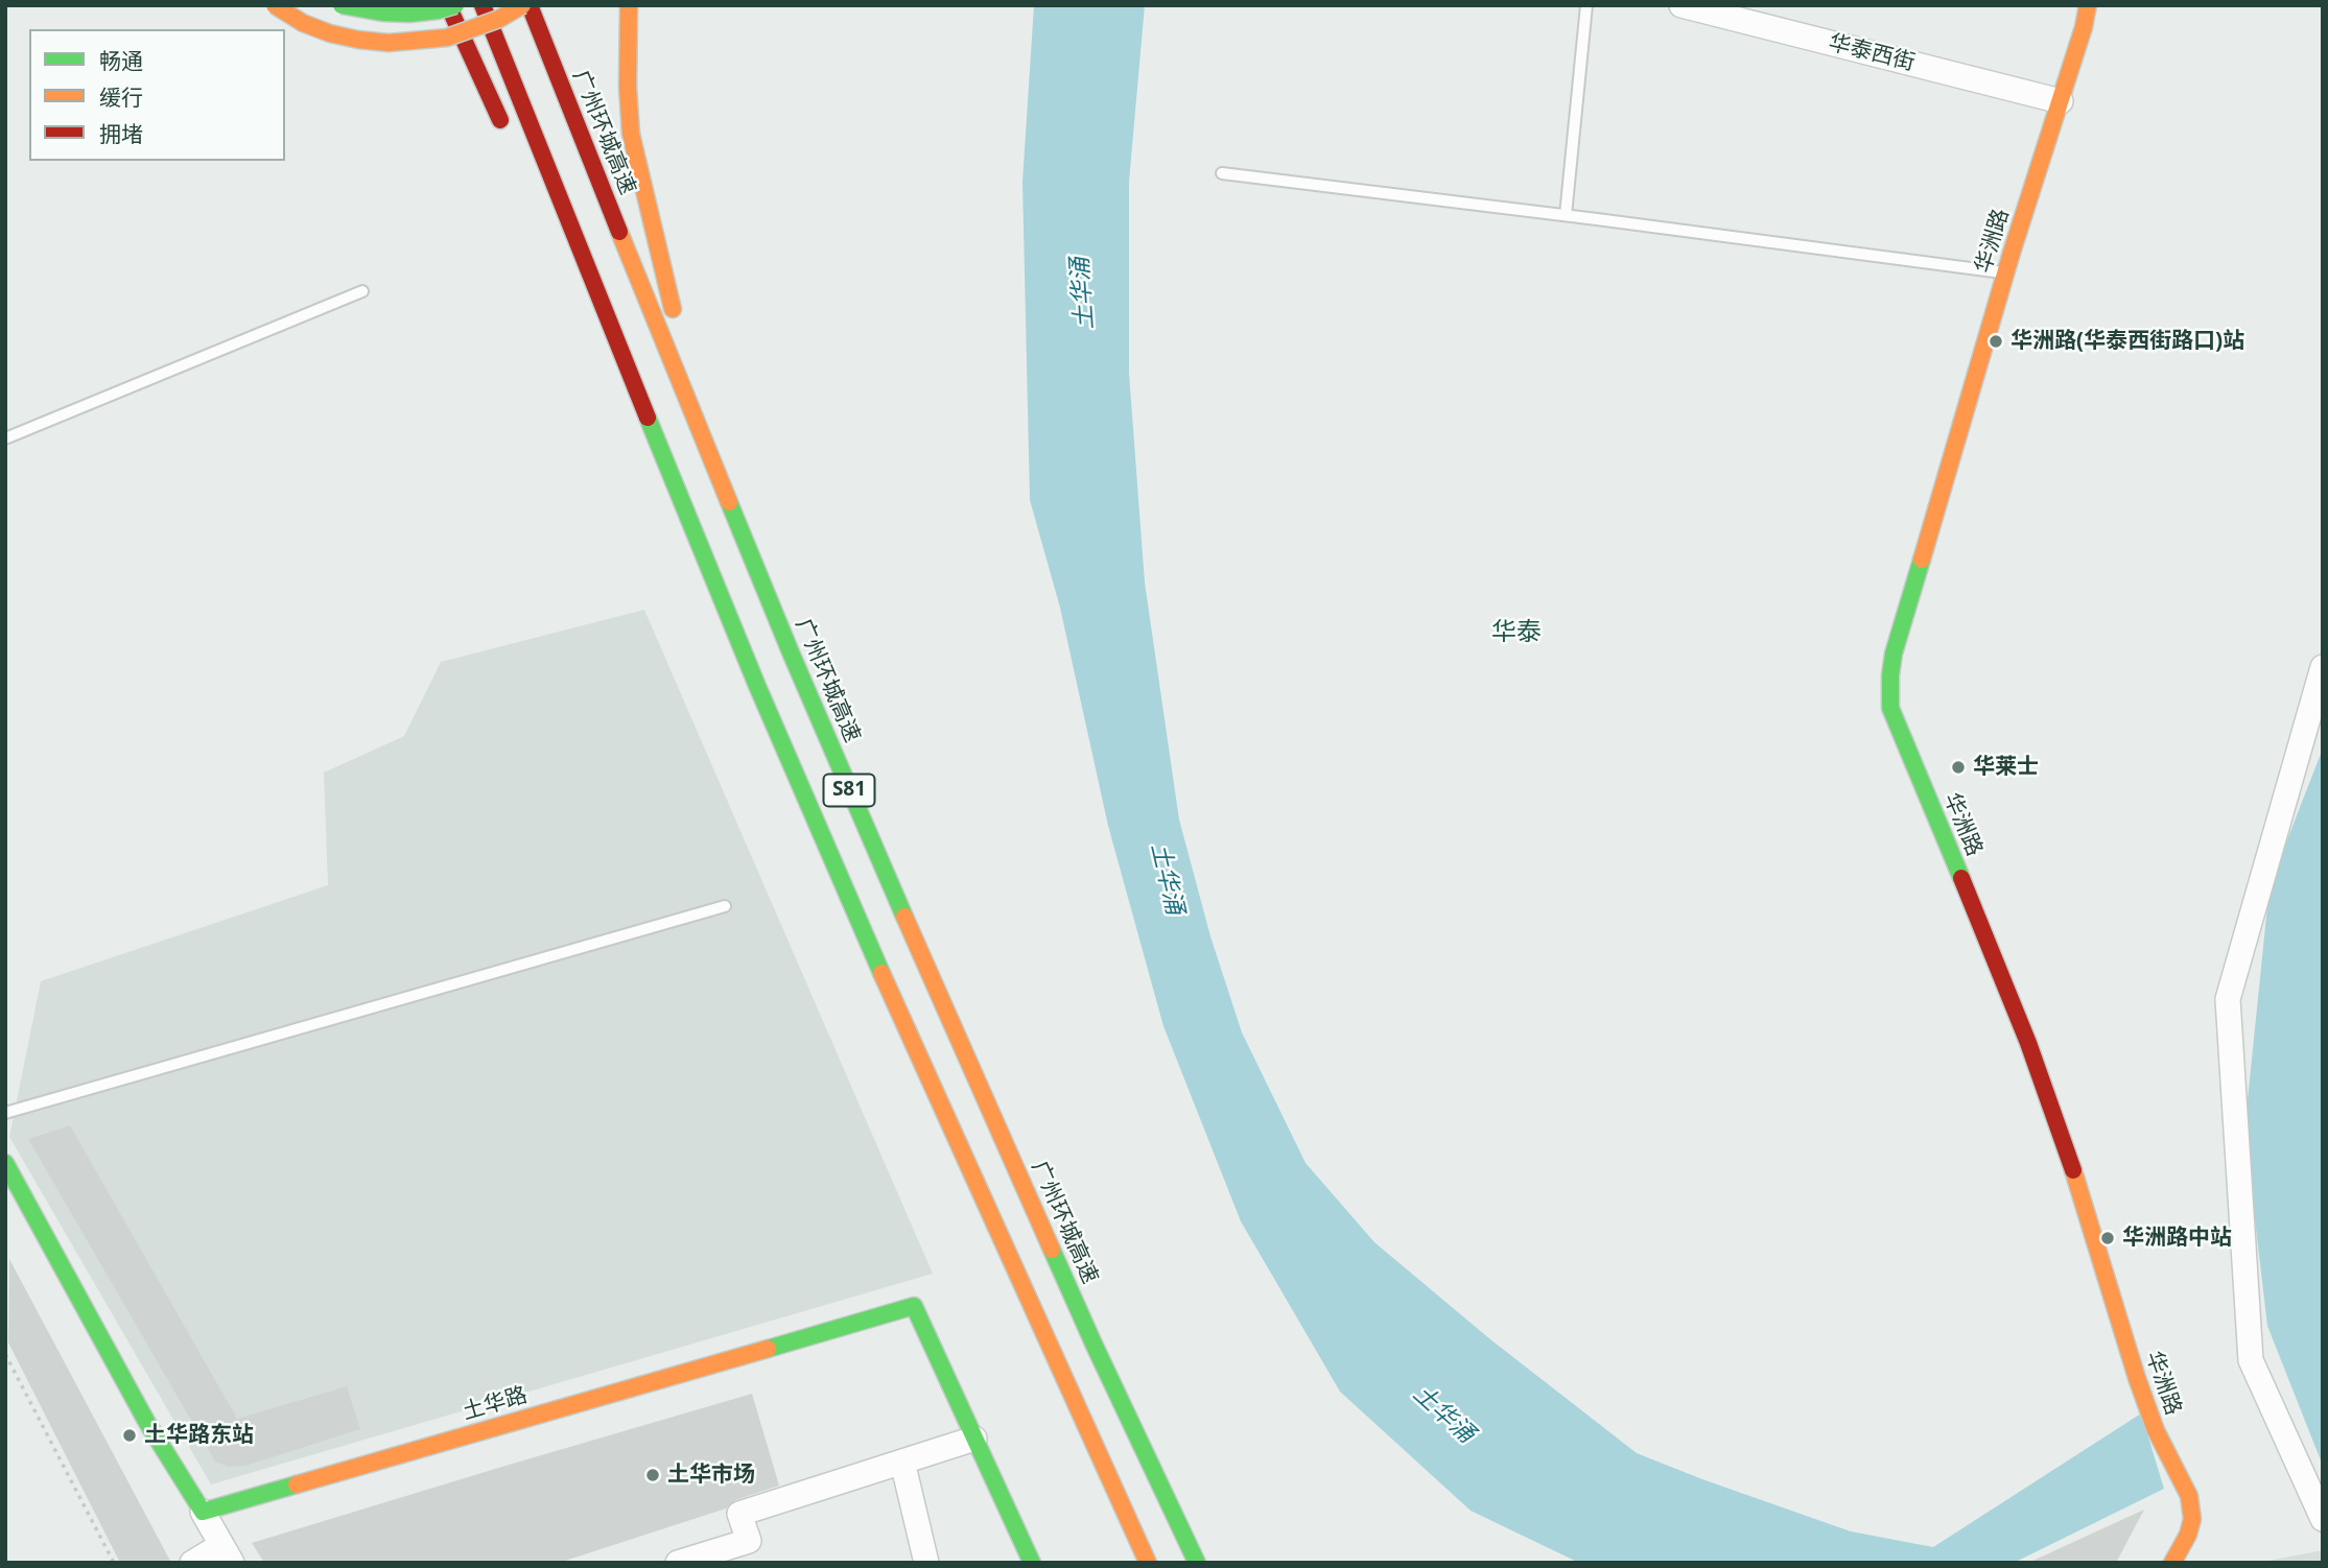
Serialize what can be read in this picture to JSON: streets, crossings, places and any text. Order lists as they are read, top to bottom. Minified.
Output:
{"streets":{"main road":["广州环城高速","华洲路","S81","土华路"],"street":["华泰西街"]},"crossings":[["华泰西街","华洲路"]],"districts":["华泰"],"water":["土华涌"],"places":["华洲路(华泰西街路口)站","华莱士","华洲路中站","土华路东站","土华市场"],"legend":["畅通","缓行","拥堵"]}
